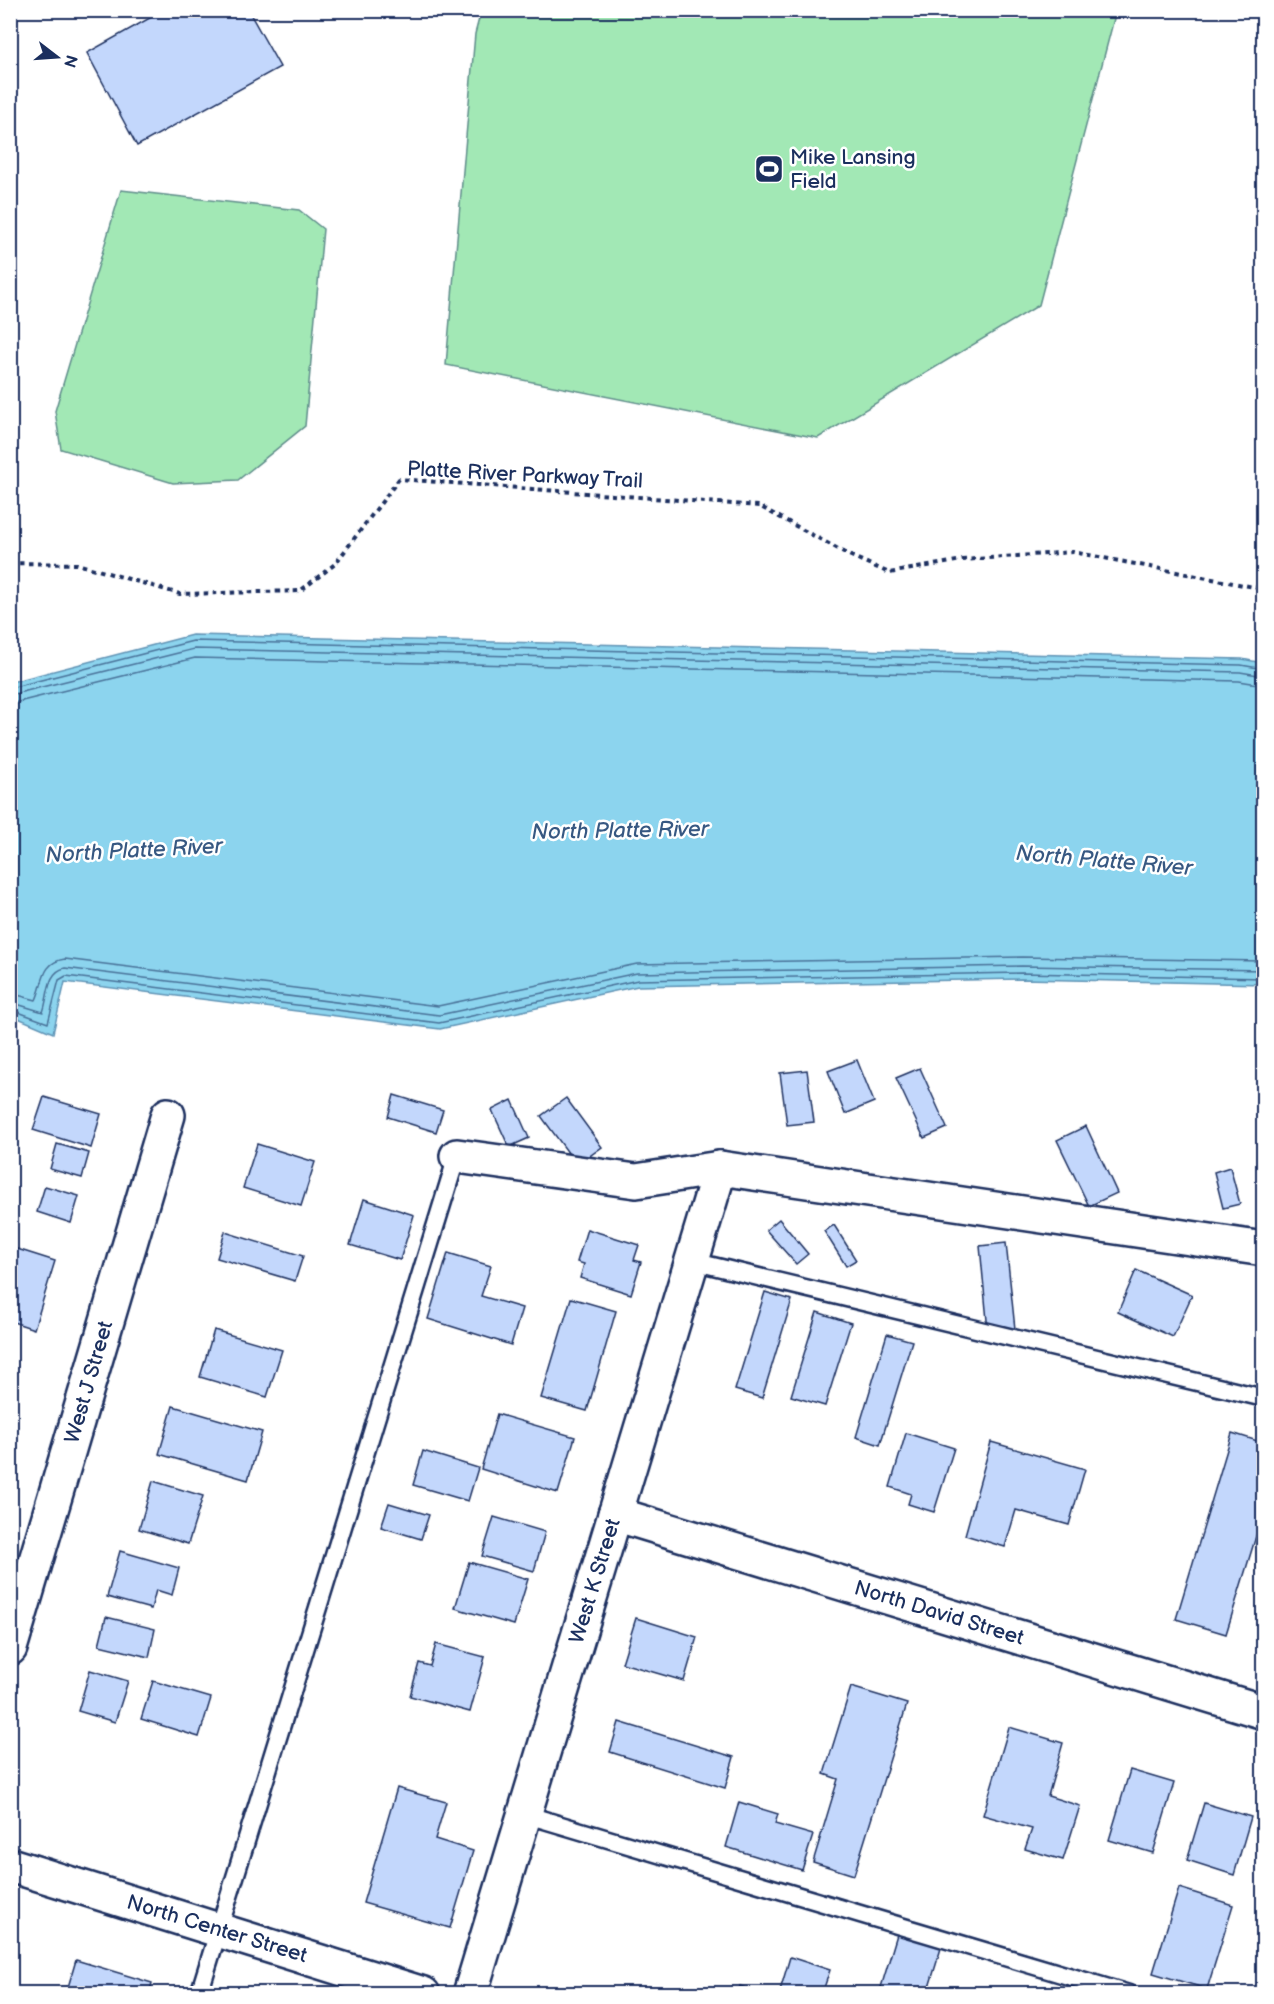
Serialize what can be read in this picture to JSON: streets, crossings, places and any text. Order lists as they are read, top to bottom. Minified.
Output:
{"streets":{"street":["West J Street","West K Street","North David Street","North Center Street"],"path":["Platte River Parkway Trail"]},"crossings":[["West K Street","North David Street"]],"water":["North Platte River"],"places":{"sports":["Mike Lansing Field"]},"north":"right"}
